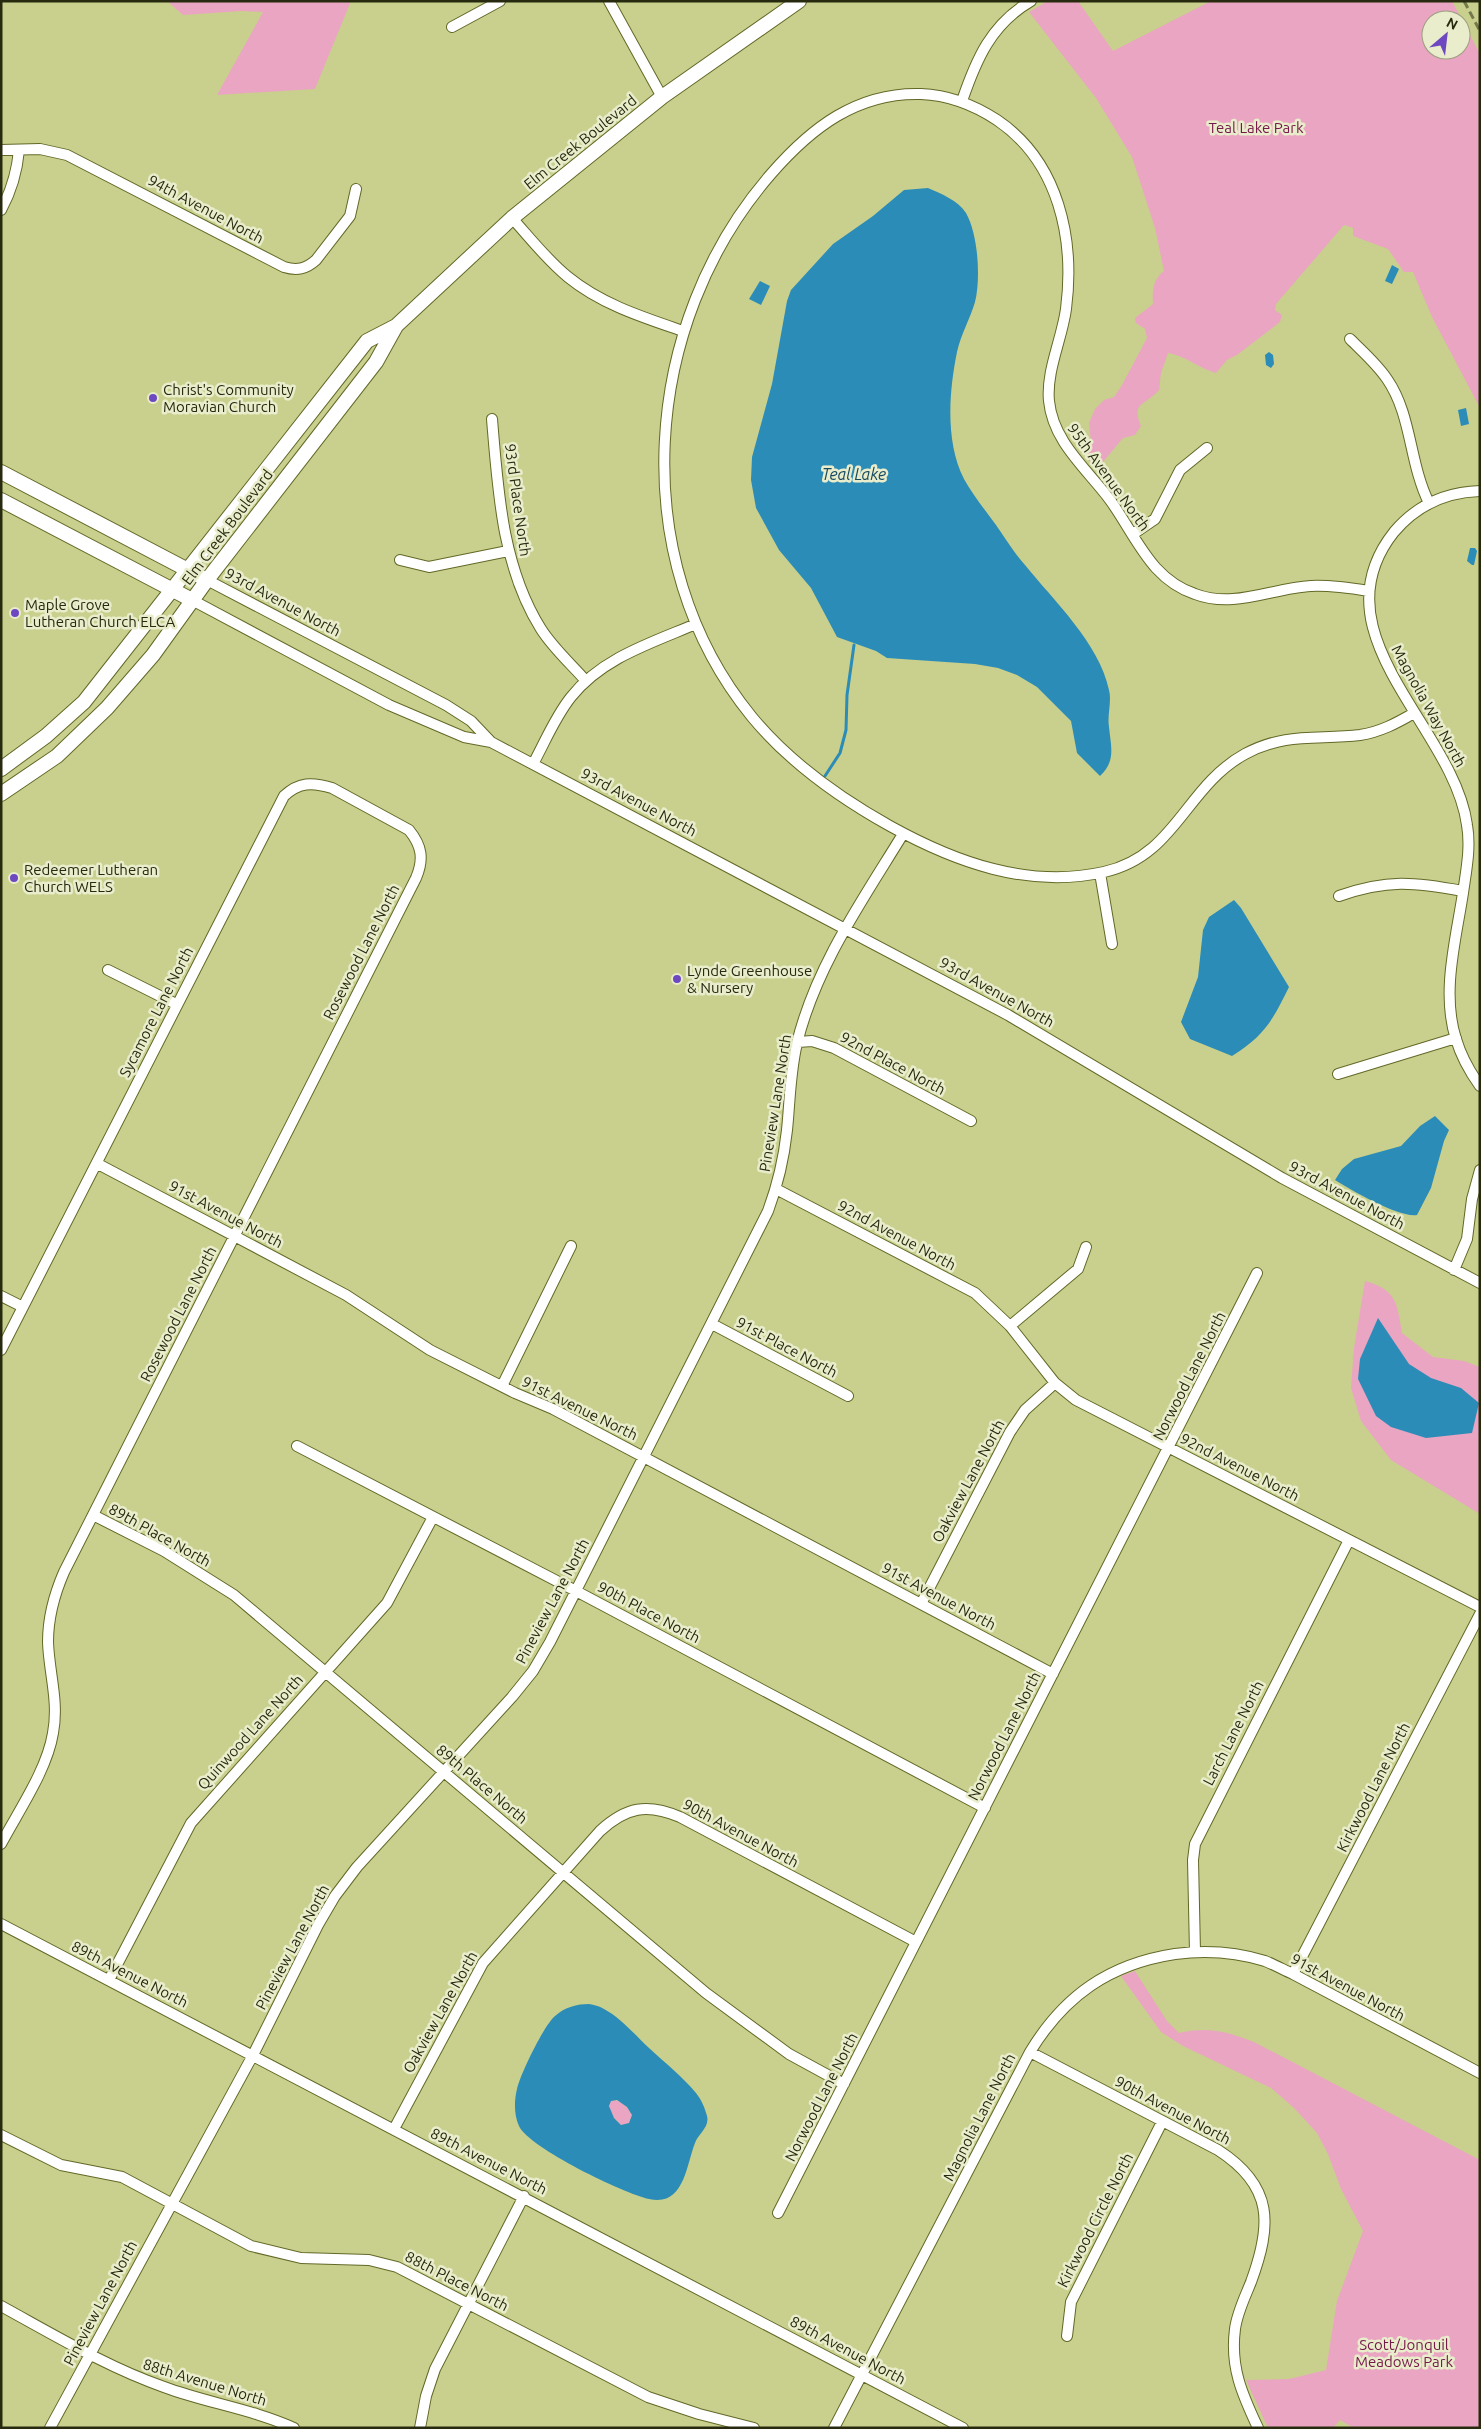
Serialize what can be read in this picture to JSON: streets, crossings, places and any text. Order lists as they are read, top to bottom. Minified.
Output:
{"streets":{"main road":["Elm Creek Boulevard","93rd Avenue North"],"street":["94th Avenue North","95th Avenue North","93rd Place North","Magnolia Way North","Rosewood Lane North","Sycamore Lane North","92nd Place North","Pineview Lane North","91st Avenue North","92nd Avenue North","91st Place North","Norwood Lane North","Oakview Lane North","89th Place North","90th Place North","Quinwood Lane North","Larch Lane North","Kirkwood Lane North","90th Avenue North","89th Avenue North","Magnolia Lane North","Kirkwood Circle North","88th Place North","88th Avenue North"]},"crossings":[["Elm Creek Boulevard","93rd Avenue North"],["95th Avenue North","Magnolia Way North"],["93rd Avenue North","Pineview Lane North"],["Rosewood Lane North","Sycamore Lane North"],["Rosewood Lane North","91st Avenue North"],["Rosewood Lane North","89th Place North"],["Sycamore Lane North","91st Avenue North"],["92nd Place North","Pineview Lane North"],["Pineview Lane North","91st Avenue North"],["Pineview Lane North","92nd Avenue North"],["Pineview Lane North","91st Place North"],["Pineview Lane North","89th Place North"],["Pineview Lane North","90th Place North"],["Pineview Lane North","89th Avenue North"],["Pineview Lane North","88th Place North"],["Pineview Lane North","88th Avenue North"],["91st Avenue North","Norwood Lane North"],["91st Avenue North","Oakview Lane North"],["91st Avenue North","Larch Lane North"],["91st Avenue North","Kirkwood Lane North"],["91st Avenue North","Magnolia Lane North"],["92nd Avenue North","Norwood Lane North"],["92nd Avenue North","Oakview Lane North"],["92nd Avenue North","Larch Lane North"],["Norwood Lane North","89th Place North"],["Norwood Lane North","90th Place North"],["Norwood Lane North","90th Avenue North"],["Oakview Lane North","89th Place North"],["Oakview Lane North","90th Avenue North"],["Oakview Lane North","89th Avenue North"],["89th Place North","Quinwood Lane North"],["89th Place North","90th Avenue North"],["90th Place North","Quinwood Lane North"],["Quinwood Lane North","89th Avenue North"],["Larch Lane North","Magnolia Lane North"],["90th Avenue North","Magnolia Lane North"],["90th Avenue North","Kirkwood Circle North"],["89th Avenue North","Magnolia Lane North"]],"water":["Teal Lake"],"parks":["Teal Lake Park","Scott/Jonquil Meadows Park"],"places":["Christ's Community Moravian Church","Maple Grove Lutheran Church ELCA","Redeemer Lutheran Church WELS","Lynde Greenhouse & Nursery"],"north":"top right"}
